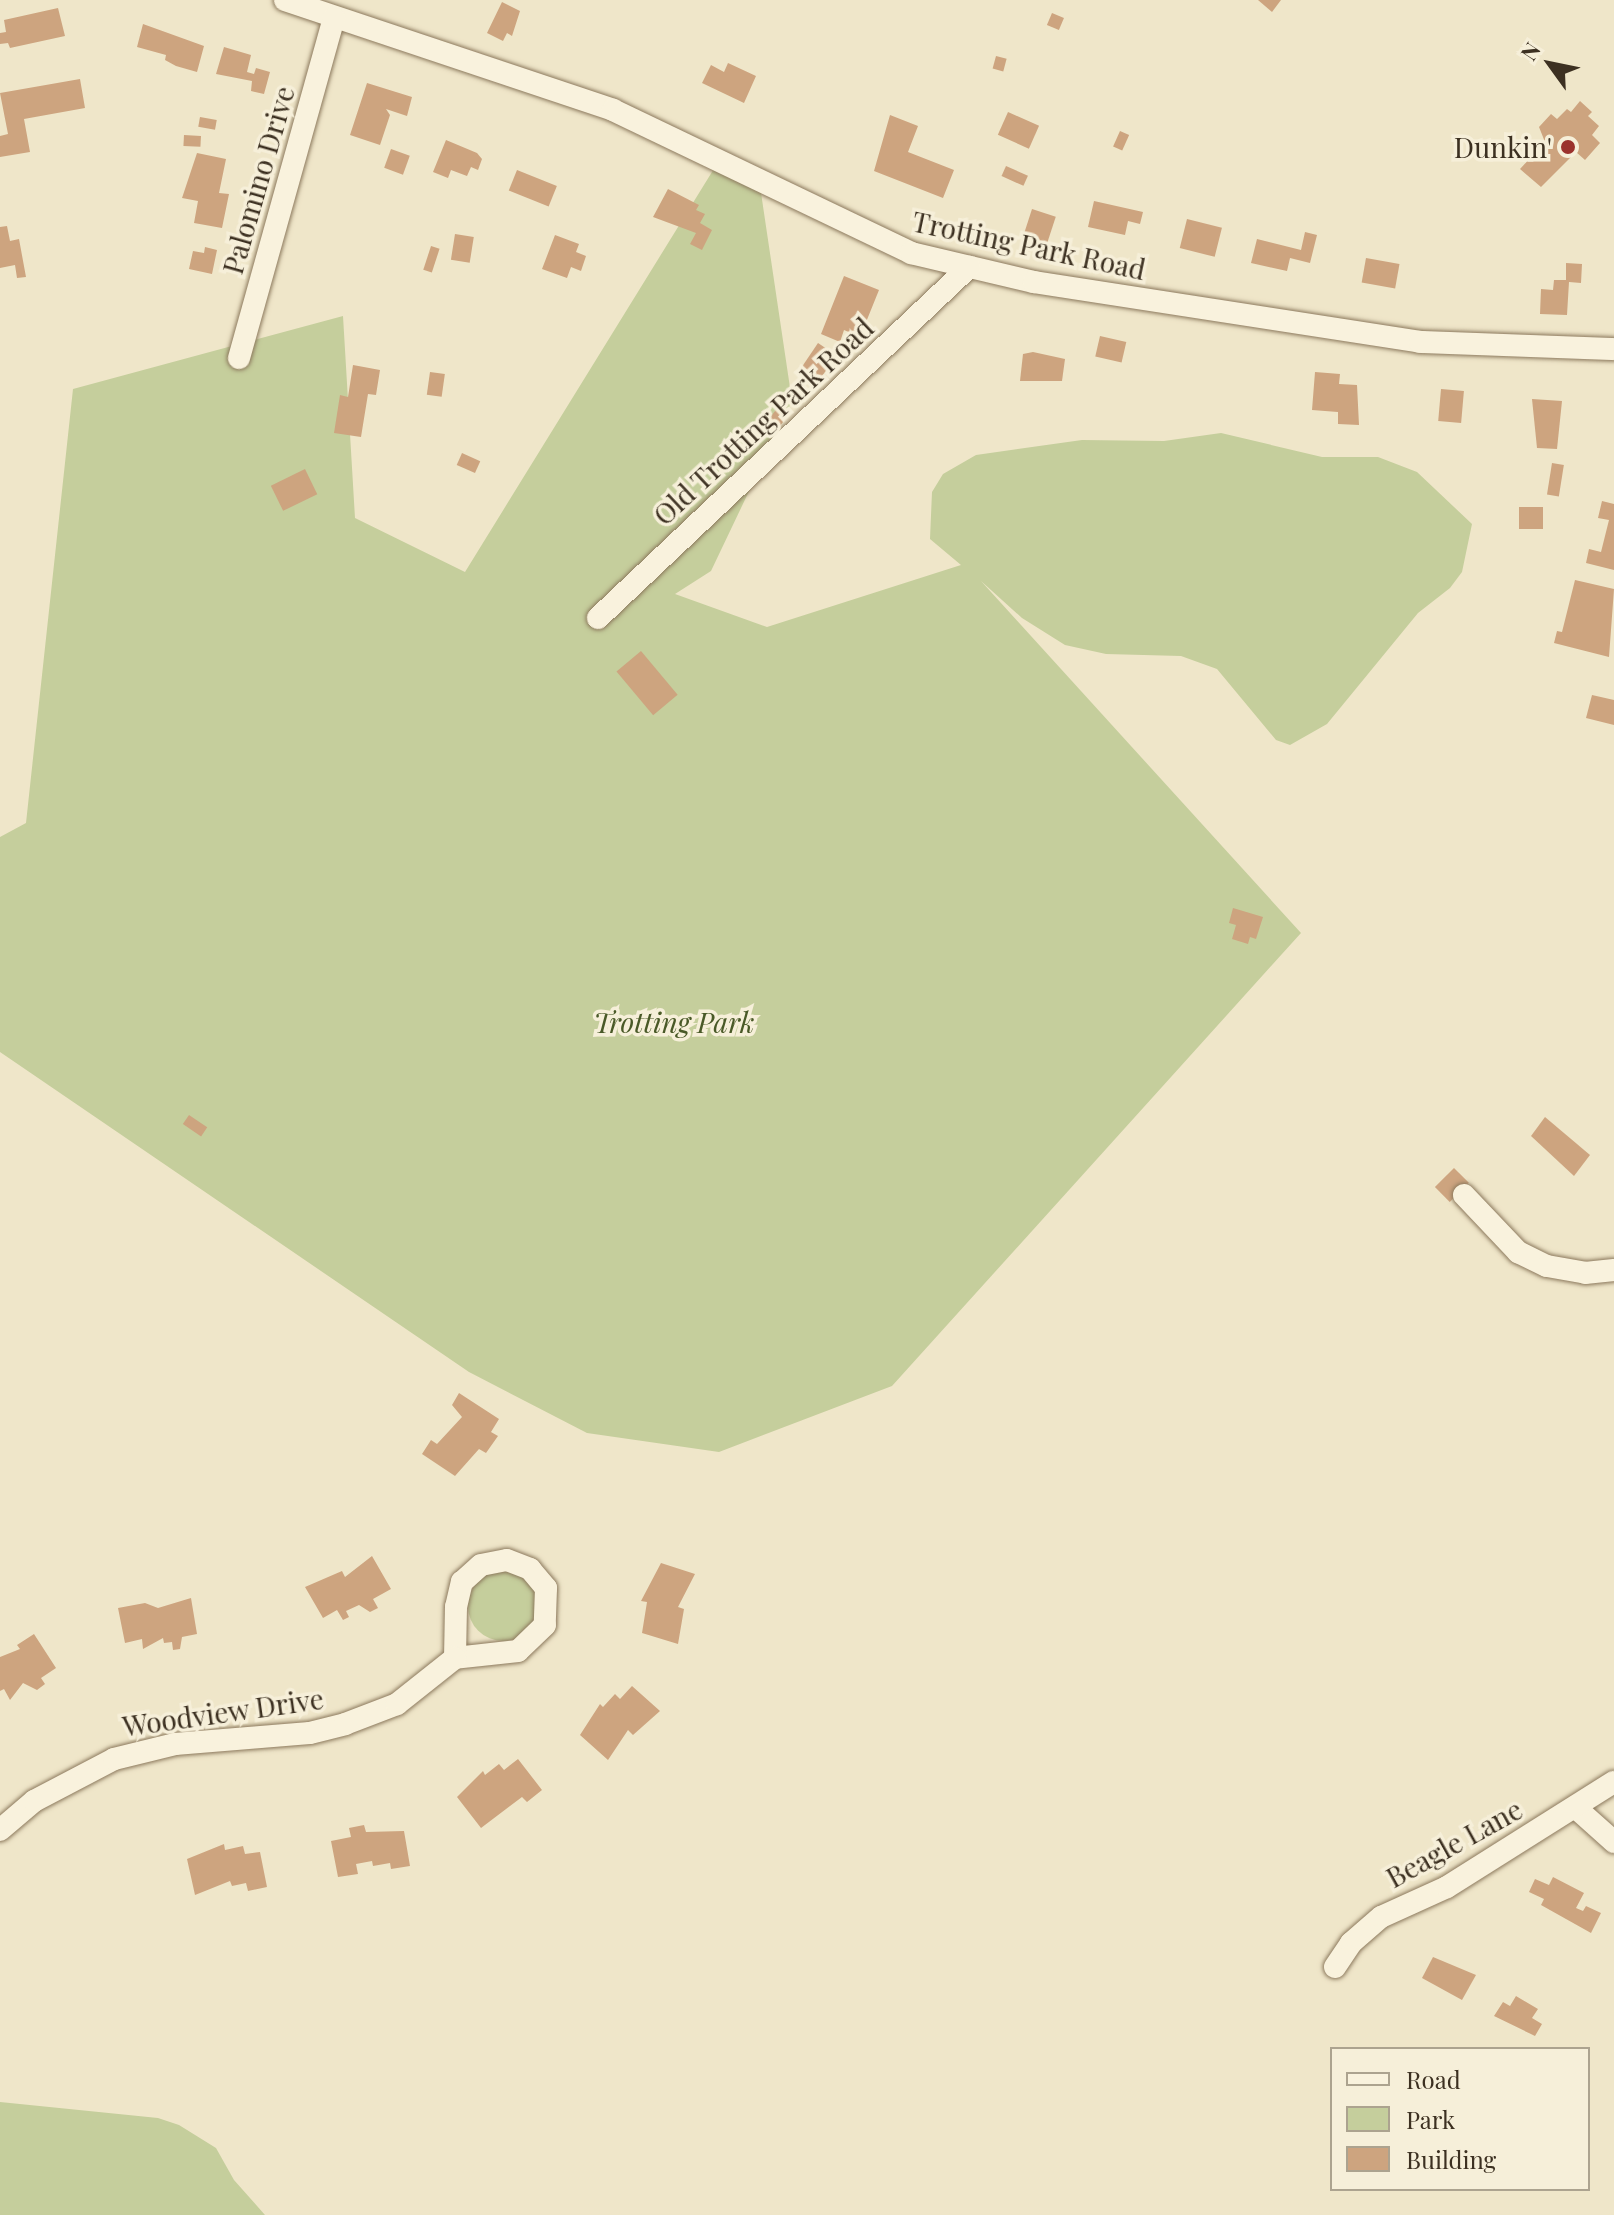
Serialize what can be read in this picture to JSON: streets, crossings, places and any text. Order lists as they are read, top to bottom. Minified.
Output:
{"streets":{"street":["Palomino Drive","Trotting Park Road","Old Trotting Park Road","Woodview Drive","Beagle Lane"]},"crossings":[["Palomino Drive","Trotting Park Road"],["Trotting Park Road","Old Trotting Park Road"]],"parks":["Trotting Park"],"places":["Dunkin'"],"legend":["Road","Park","Building"],"north":"top left"}
